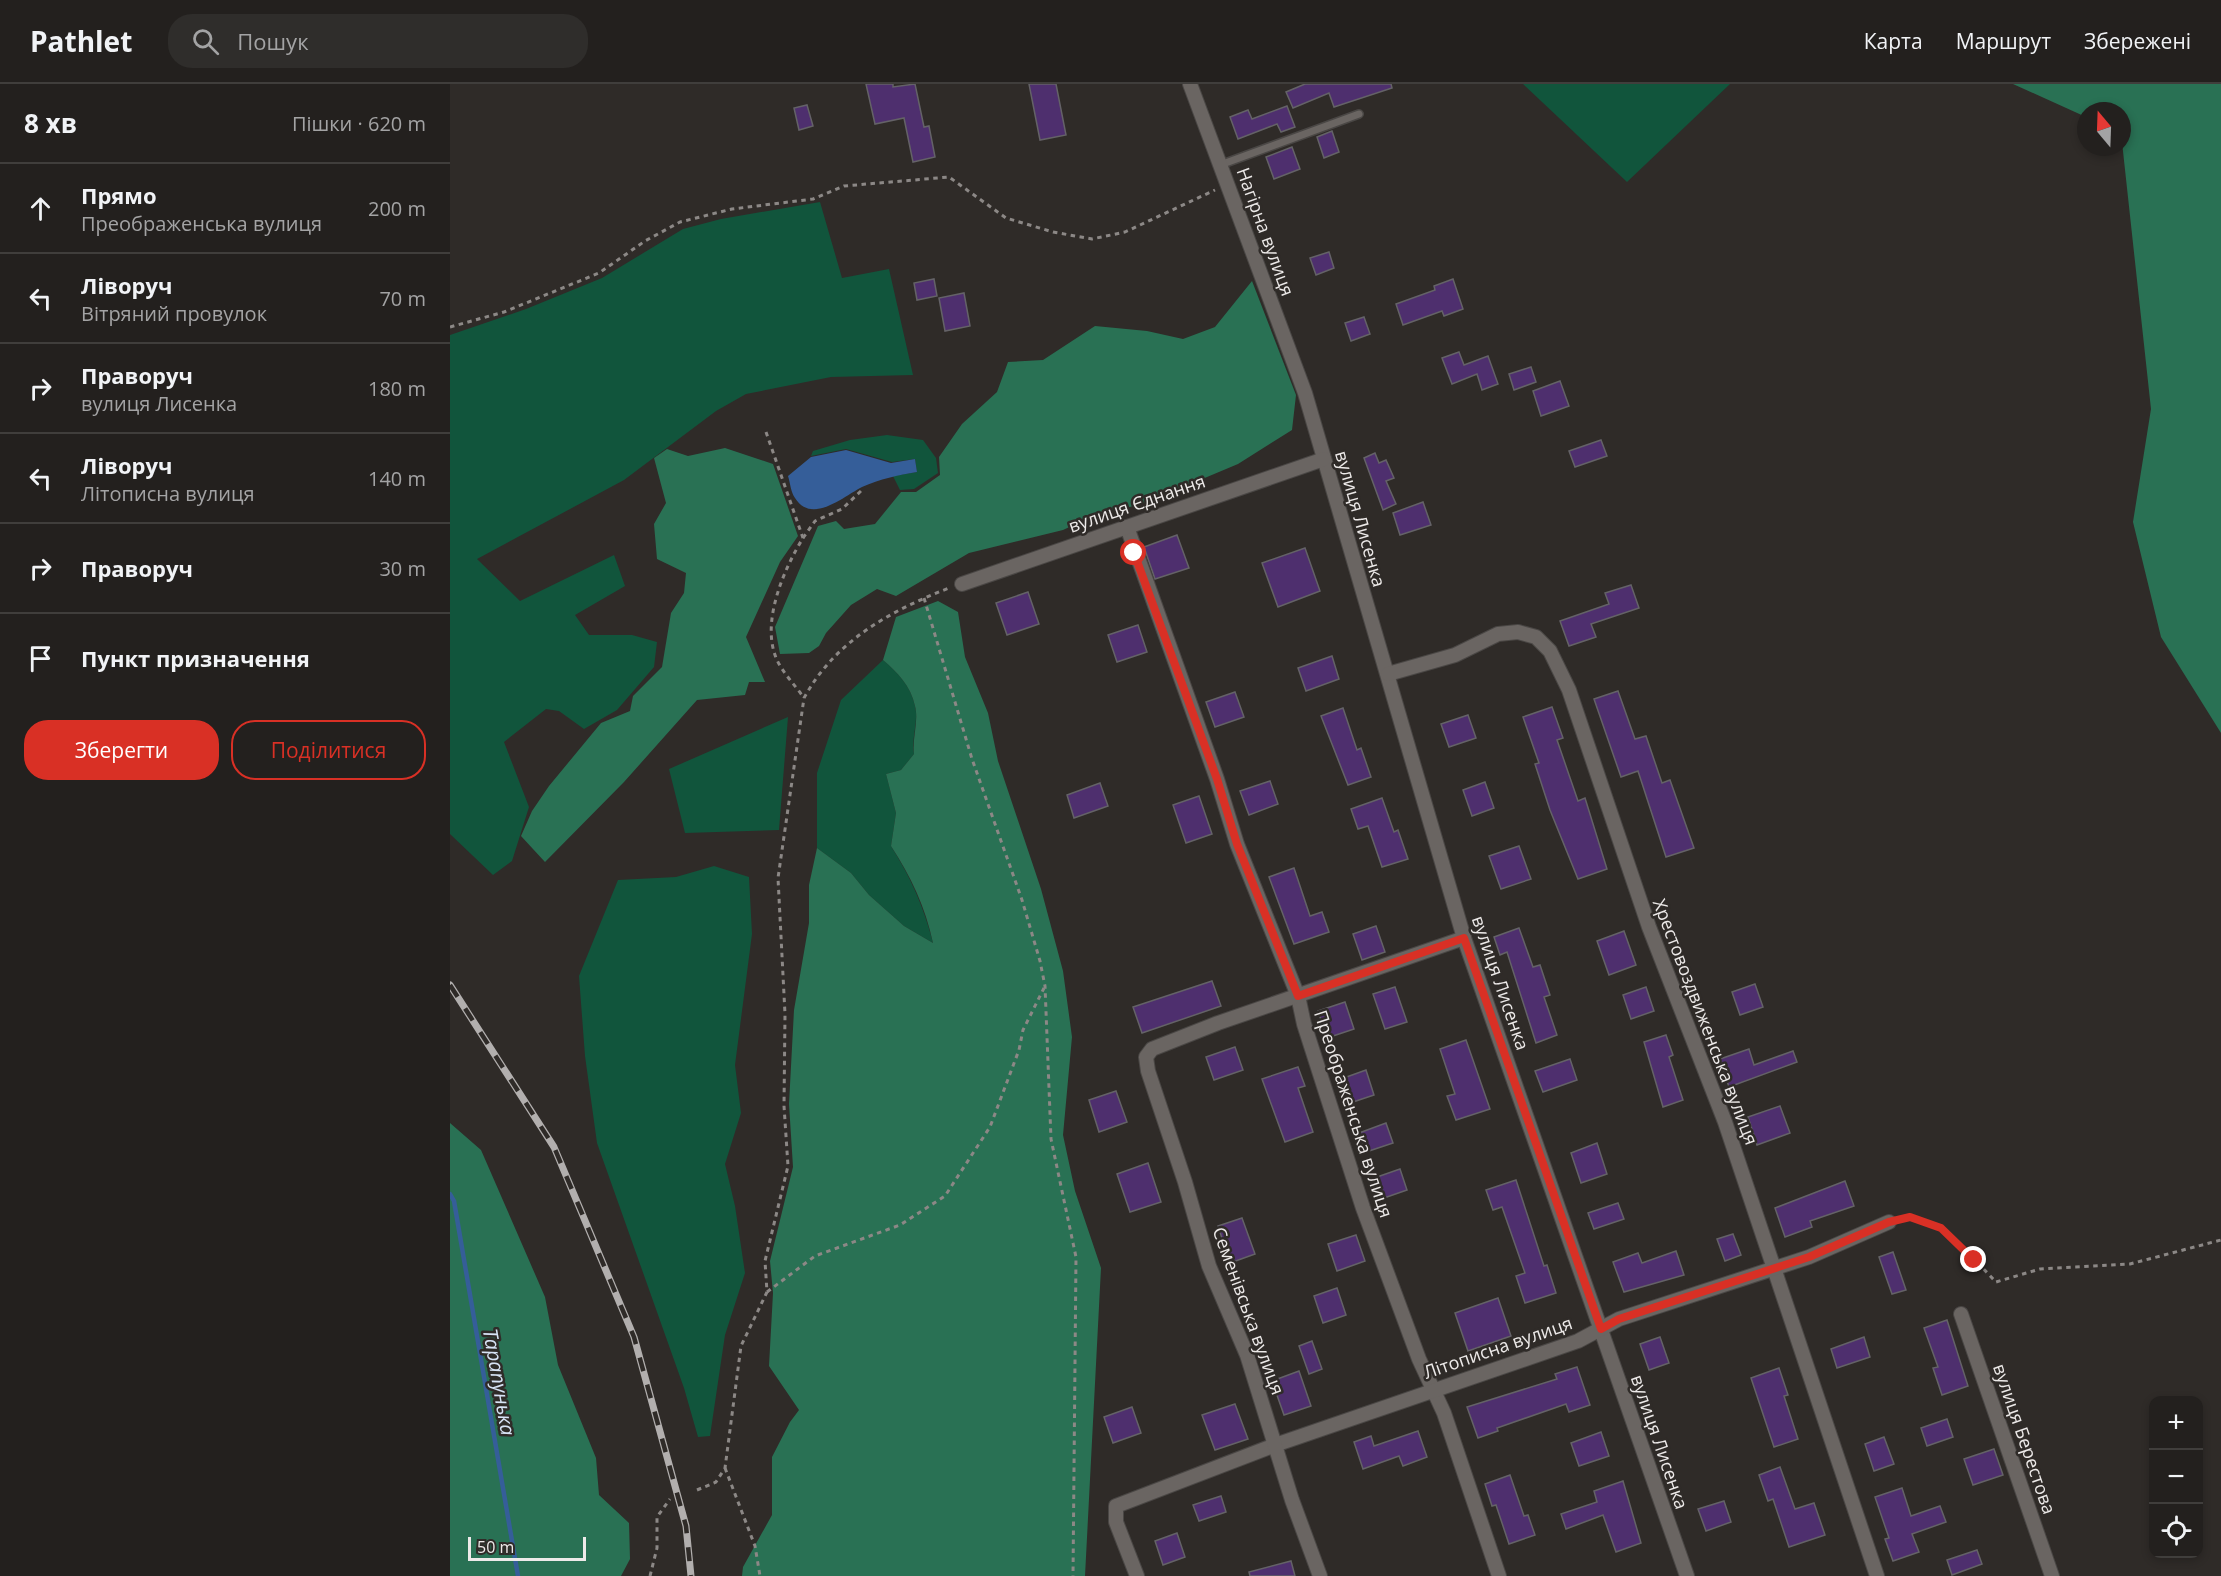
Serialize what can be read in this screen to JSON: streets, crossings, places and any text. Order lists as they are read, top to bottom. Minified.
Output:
{"streets":{"street":["Нагірна вулиця","вулиця Єднання","вулиця Лисенка","Хрестовоздвиженська вулиця","Преображенська вулиця","Семенівська вулиця","Літописна вулиця","вулиця Берестова"]},"crossings":[["Нагірна вулиця","вулиця Лисенка"],["вулиця Єднання","вулиця Лисенка"],["вулиця Єднання","Преображенська вулиця"],["вулиця Лисенка","Хрестовоздвиженська вулиця"],["вулиця Лисенка","Літописна вулиця"],["Хрестовоздвиженська вулиця","Літописна вулиця"],["Преображенська вулиця","Семенівська вулиця"],["Преображенська вулиця","Літописна вулиця"],["Семенівська вулиця","Літописна вулиця"]],"water":["Тарапунька"],"scale_bar":"50 m","north":"top","page":{"header":"Pathlet","search":"Пошук","nav":["Карта","Маршрут","Збережені"],"heading":["8 хв","Пішки · 620 m"],"list":[["Прямо","Преображенська вулиця","200 m"],["Ліворуч","Вітряний провулок","70 m"],["Праворуч","вулиця Лисенка","180 m"],["Ліворуч","Літописна вулиця","140 m"],["Праворуч","30 m"],"Пункт призначення"],"buttons":["Зберегти","Поділитися"],"map_buttons":["+","−"],"scale":"50 m"}}
